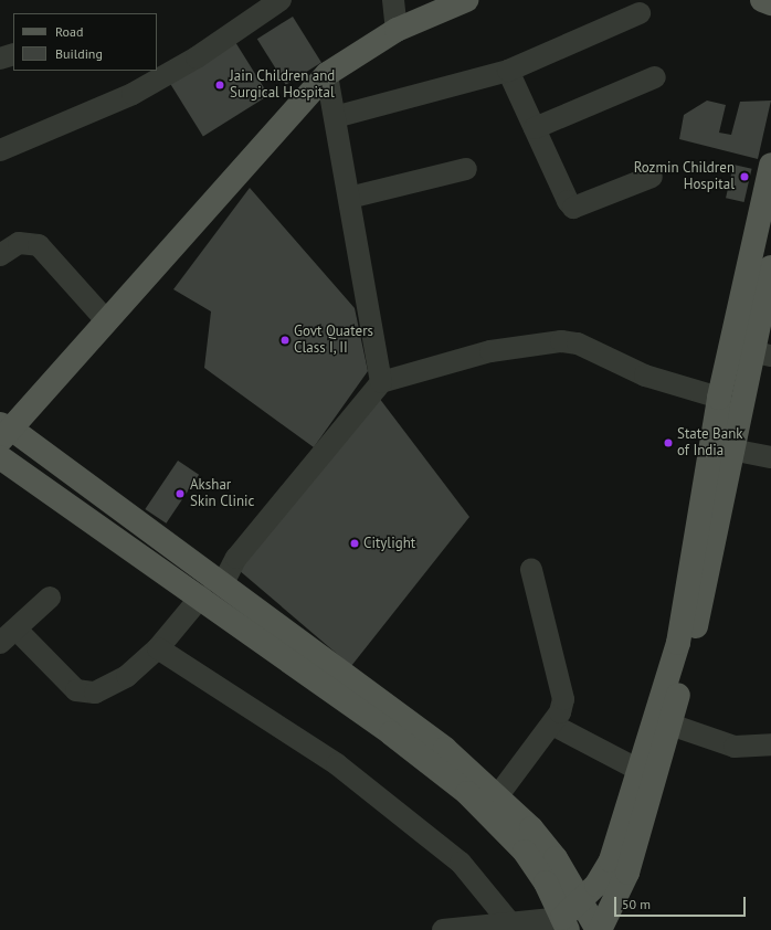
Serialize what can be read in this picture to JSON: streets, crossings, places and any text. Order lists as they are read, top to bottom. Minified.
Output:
{"places":["Jain Children and Surgical Hospital","Rozmin Children Hospital","Govt Quaters Class I, II","State Bank of India","Akshar Skin Clinic","Citylight"],"legend":["Road","Building"],"scale_bar":"50 m"}
